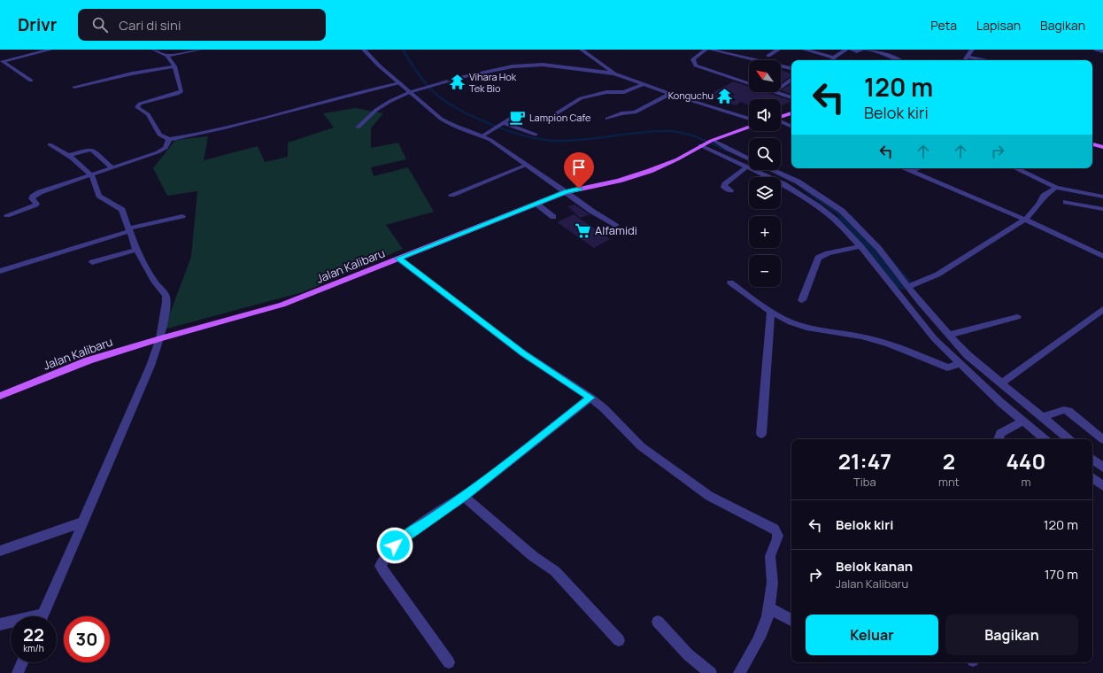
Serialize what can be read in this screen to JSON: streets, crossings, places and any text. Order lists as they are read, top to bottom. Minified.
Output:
{"streets":{"main road":["Jalan Kalibaru"]},"places":{"temple":["Vihara Hok Tek Bio","Konguchu"],"cafe":["Lampion Cafe"],"supermarket":["Alfamidi"]},"north":"top left","page":{"header":"Drivr","search":"Cari di sini","nav":["Peta","Lapisan","Bagikan"],"map_buttons":["+","−"],"turn":["120 m","Belok kiri"],"eta":["21:47","Tiba","2","mnt","440","m"],"list":[{"name":"Belok kiri","value":"120 m"},{"name":"Belok kanan","note":"Jalan Kalibaru","value":"170 m"}],"buttons":["Keluar","Bagikan"],"speed":"22 km/h","limit":"30"}}
